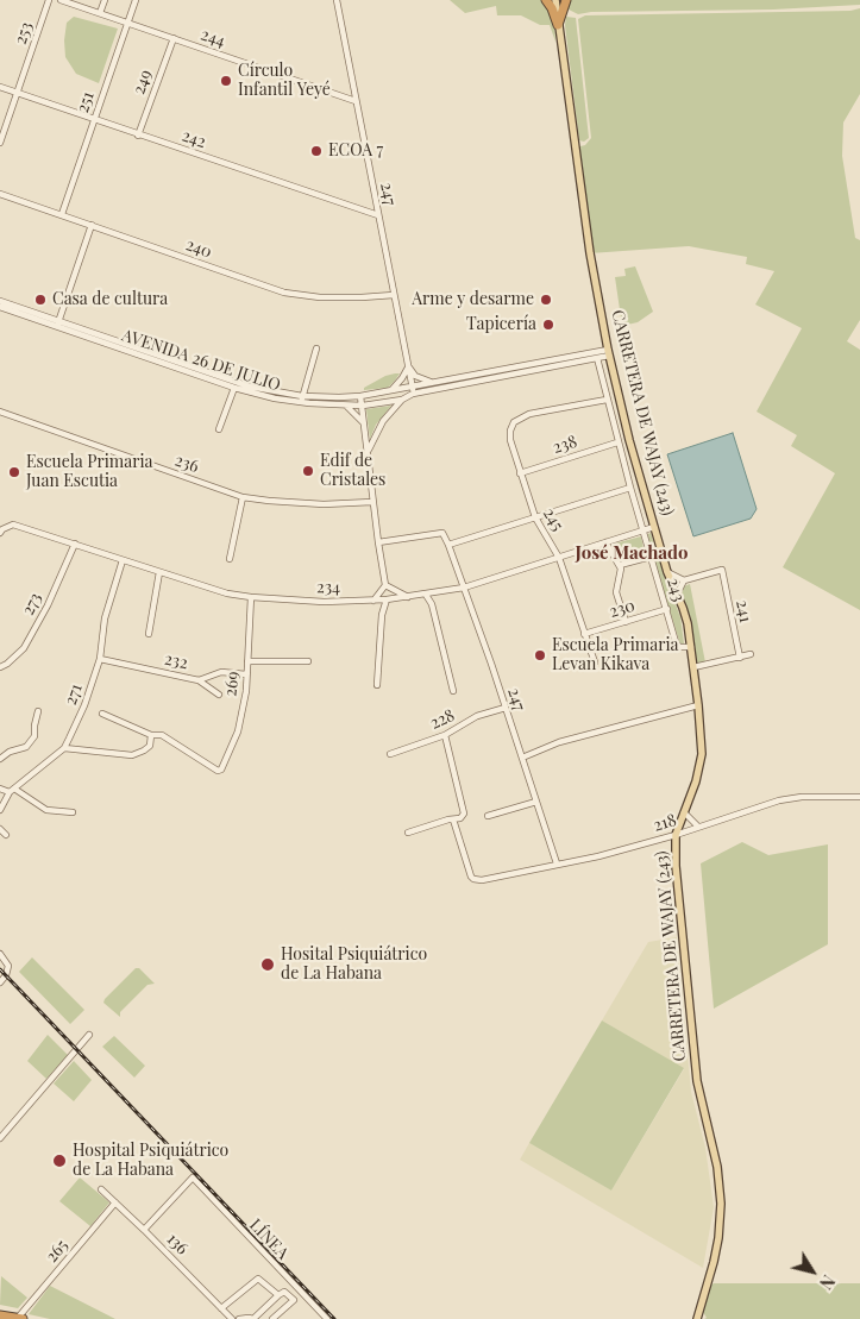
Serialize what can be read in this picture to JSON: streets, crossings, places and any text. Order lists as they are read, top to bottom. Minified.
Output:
{"streets":{"main road":["CARRETERA DE WAJAY (243)"],"street":["253","244","249","251","242","247","240","AVENIDA 26 DE JULIO","238","236","245","234","243","273","230","241","232","269","271","228","218","LÍNEA","136","265"]},"crossings":[["253","242"],["244","249"],["244","251"],["244","247"],["249","242"],["251","242"],["251","240"],["242","247"],["247","240"],["247","AVENIDA 26 DE JULIO"],["247","234"],["247","228"],["247","218"],["AVENIDA 26 DE JULIO","CARRETERA DE WAJAY (243)"],["AVENIDA 26 DE JULIO","243"],["CARRETERA DE WAJAY (243)","234"],["CARRETERA DE WAJAY (243)","243"],["CARRETERA DE WAJAY (243)","218"],["238","245"],["238","243"],["245","234"],["245","243"],["245","230"],["234","243"],["234","273"],["234","269"],["234","271"],["243","230"],["232","269"],["232","271"],["LÍNEA","136"],["136","265"]],"districts":["José Machado"],"places":["Círculo Infantil Yeyé","ECOA 7","Casa de cultura","Arme y desarme","Tapicería","Edif de Cristales","Escuela Primaria Juan Escutia","Escuela Primaria Levan Kikava","Hosital Psiquiátrico de La Habana","Hospital Psiquiátrico de La Habana"],"north":"bottom right"}
